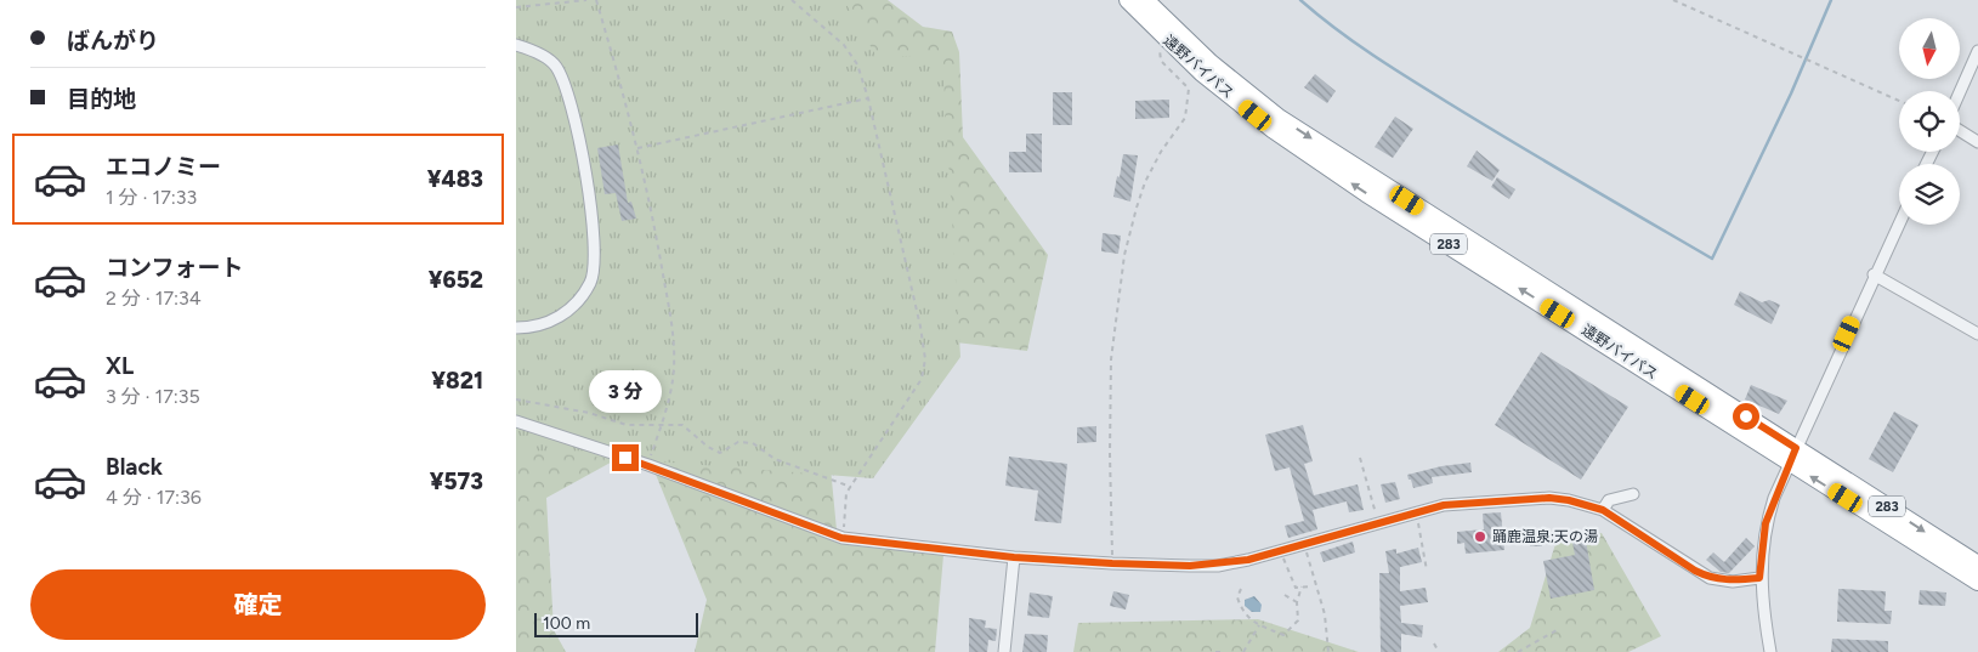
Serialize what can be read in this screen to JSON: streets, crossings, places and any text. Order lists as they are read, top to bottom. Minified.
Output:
{"streets":{"highway":["遠野バイパス","283"]},"places":["踊鹿温泉;天の湯"],"scale_bar":"100 m","north":"bottom","page":{"banner":["ばんがり","目的地"],"list":[{"name":"エコノミー","note":"1 分 · 17:33","value":"¥483"},{"name":"コンフォート","note":"2 分 · 17:34","value":"¥652"},{"name":"XL","note":"3 分 · 17:35","value":"¥821"},{"name":"Black","note":"4 分 · 17:36","value":"¥573"}],"bubble":"3 分","buttons":"確定","scale":"100 m"}}
